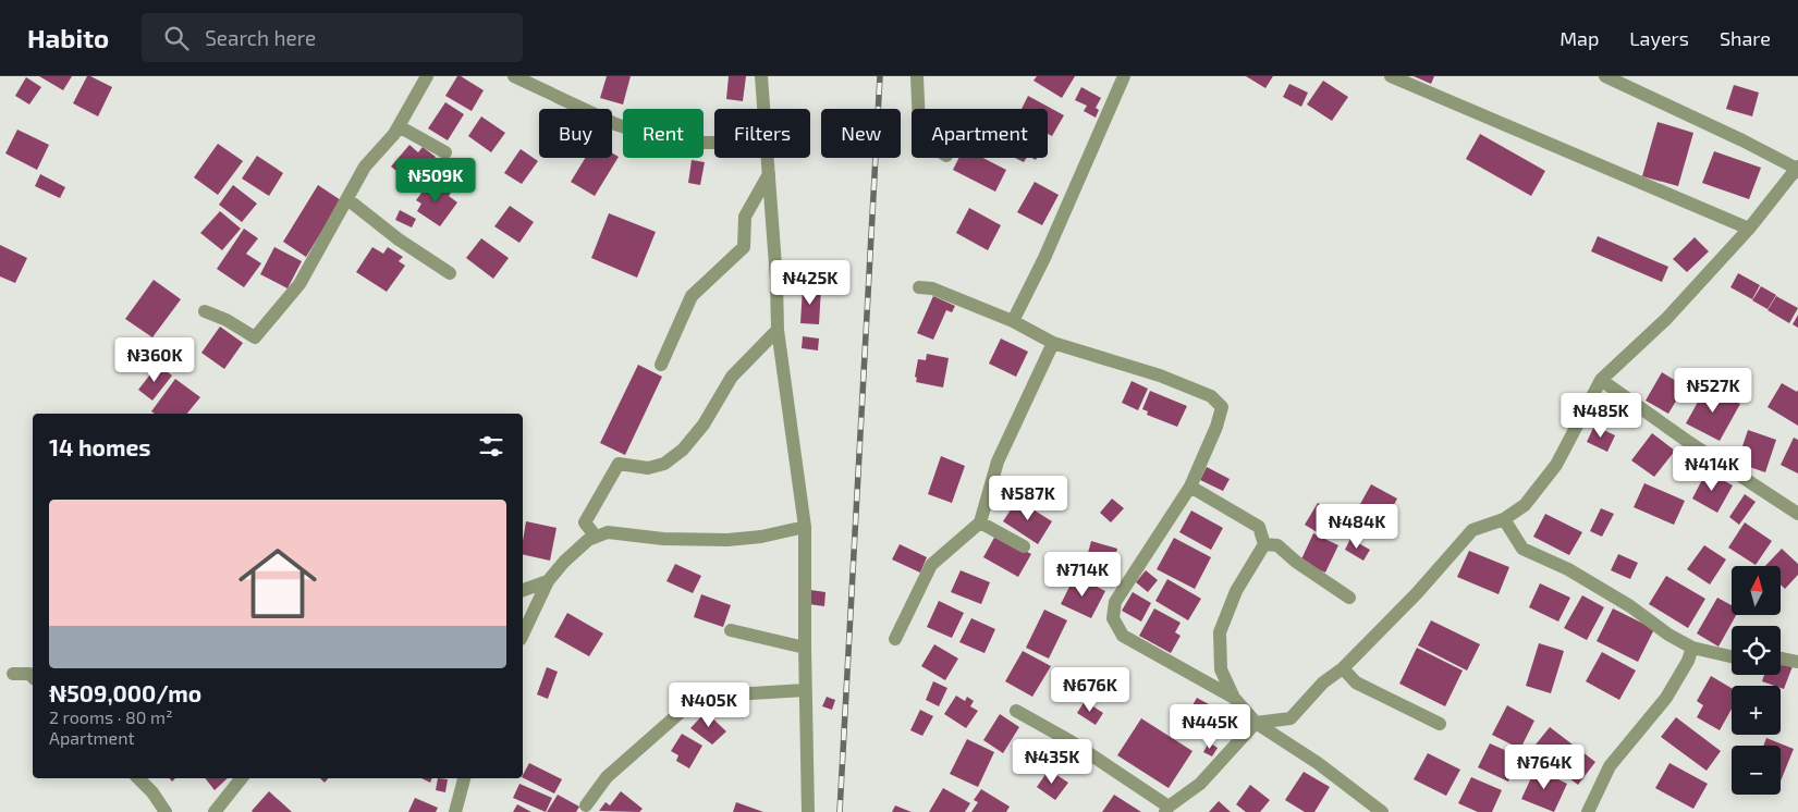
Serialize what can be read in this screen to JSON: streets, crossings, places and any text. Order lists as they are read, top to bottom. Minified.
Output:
{"north":"top","page":{"header":"Habito","search":"Search here","nav":["Map","Layers","Share"],"chip":["Buy","Rent","Filters","New","Apartment"],"price":["₦509K","₦425K","₦360K","₦527K","₦485K","₦414K","₦587K","₦484K","₦714K","₦676K","₦405K","₦445K","₦435K","₦764K"],"heading":"14 homes","list":[{"name":"₦509,000/mo","note":"2 rooms · 80 m² · Apartment"}],"map_buttons":["+","−"]}}
